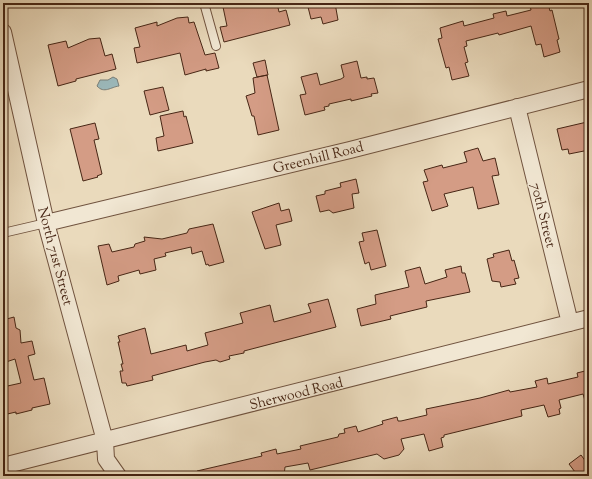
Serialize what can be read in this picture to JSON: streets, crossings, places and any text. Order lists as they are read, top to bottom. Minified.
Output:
{"streets":{"street":["Greenhill Road","70th Street","North 71st Street","Sherwood Road"]},"crossings":[["Greenhill Road","70th Street"],["Greenhill Road","North 71st Street"],["70th Street","Sherwood Road"],["North 71st Street","Sherwood Road"]]}
